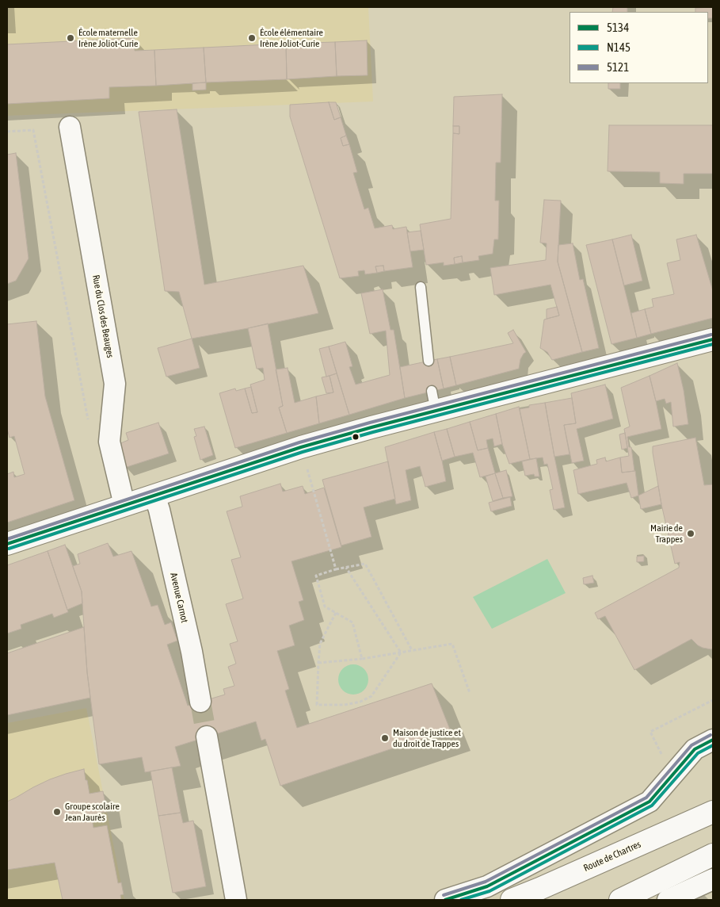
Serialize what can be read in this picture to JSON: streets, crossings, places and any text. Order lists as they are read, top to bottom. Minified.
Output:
{"streets":{"street":["Rue du Clos des Beauges","Avenue Carnot","Route de Chartres"]},"places":["École maternelle Irène Joliot-Curie","École élémentaire Irène Joliot-Curie","Mairie de Trappes","Maison de justice et du droit de Trappes","Groupe scolaire Jean Jaurès"],"lines":["transit line 5121","transit line 5134","transit line N145"],"legend":["5134","N145","5121"]}
